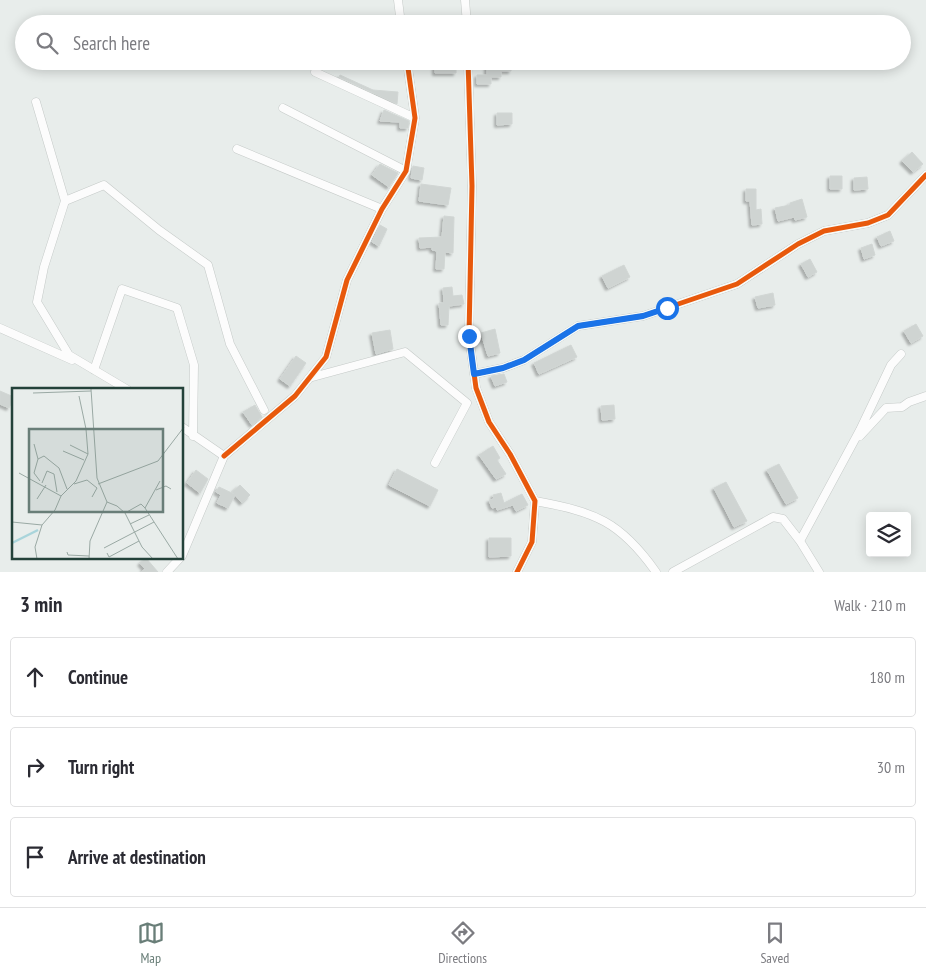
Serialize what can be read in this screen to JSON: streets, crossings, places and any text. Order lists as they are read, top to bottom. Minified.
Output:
{"page":{"search":"Search here","heading":["3 min","Walk · 210 m"],"list":[["Continue","180 m"],["Turn right","30 m"],"Arrive at destination"],"nav":["Map","Directions","Saved"]}}
